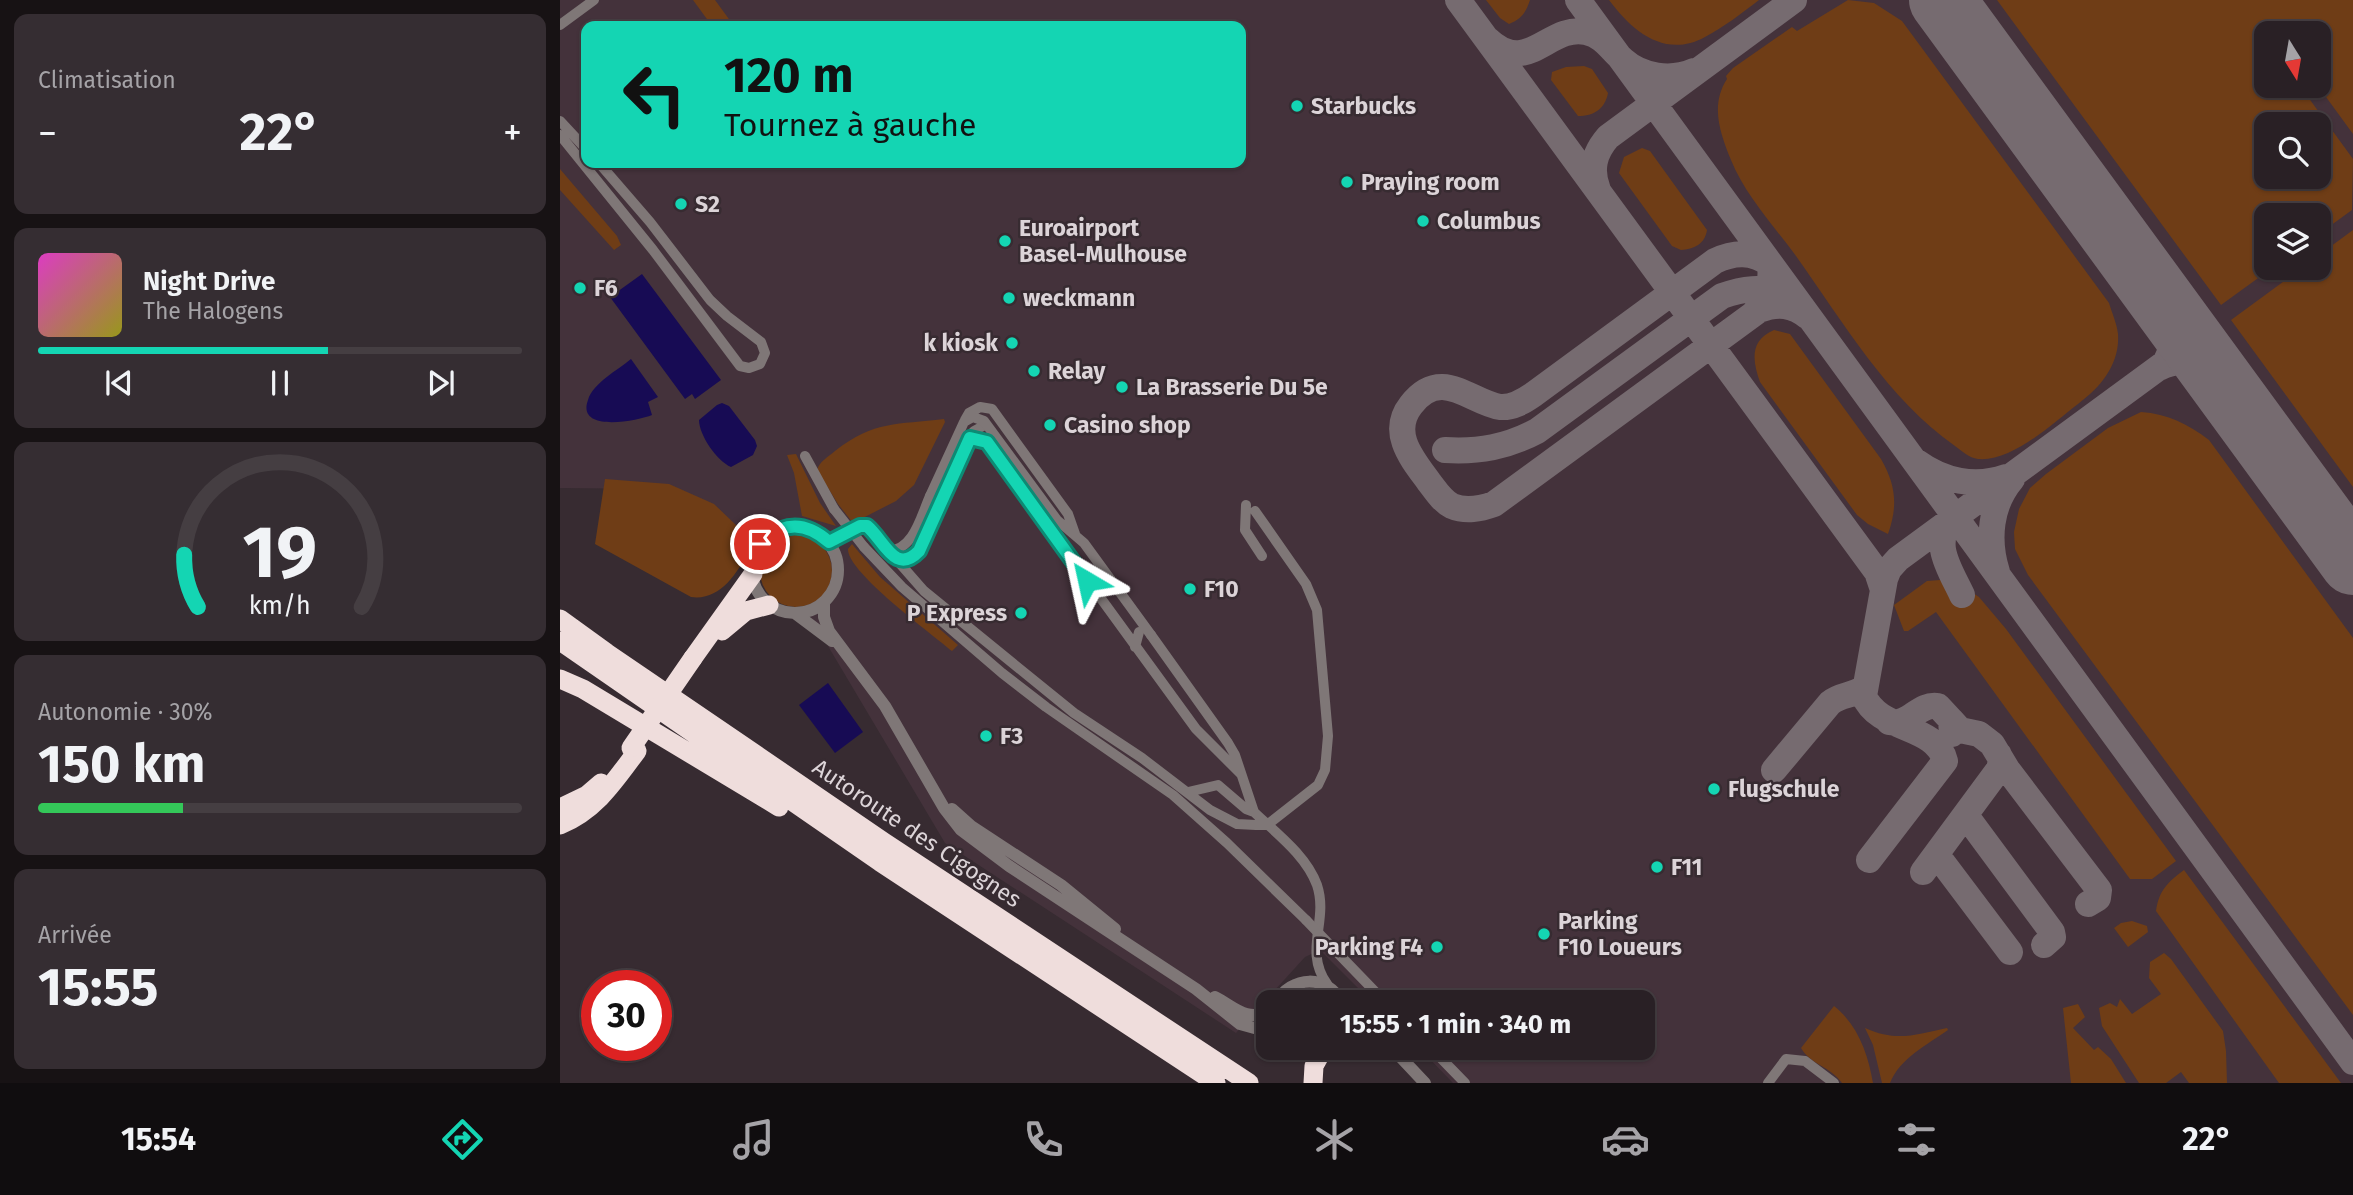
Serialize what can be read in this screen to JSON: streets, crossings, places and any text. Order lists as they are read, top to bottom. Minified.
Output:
{"streets":{"highway":["Autoroute des Cigognes"]},"places":["Starbucks","Praying room","S2","Columbus","Euroairport Basel-Mulhouse","F6","weckmann","k kiosk","Relay","La Brasserie Du 5e","Casino shop","F10","P Express","F3","Flugschule","F11","Parking F10 Loueurs","Parking F4"],"north":"bottom","page":{"tile":["Climatisation",["Autonomie · 30%","150 km"],["Arrivée","15:55"]],"turn":["120 m","Tournez à gauche"],"heat":["−","22°","+"],"song":["Night Drive","The Halogens"],"limit":"30","trip":"15:55 · 1 min · 340 m","tabs":["15:54","22°"],"gauge":["19","km/h"]}}
